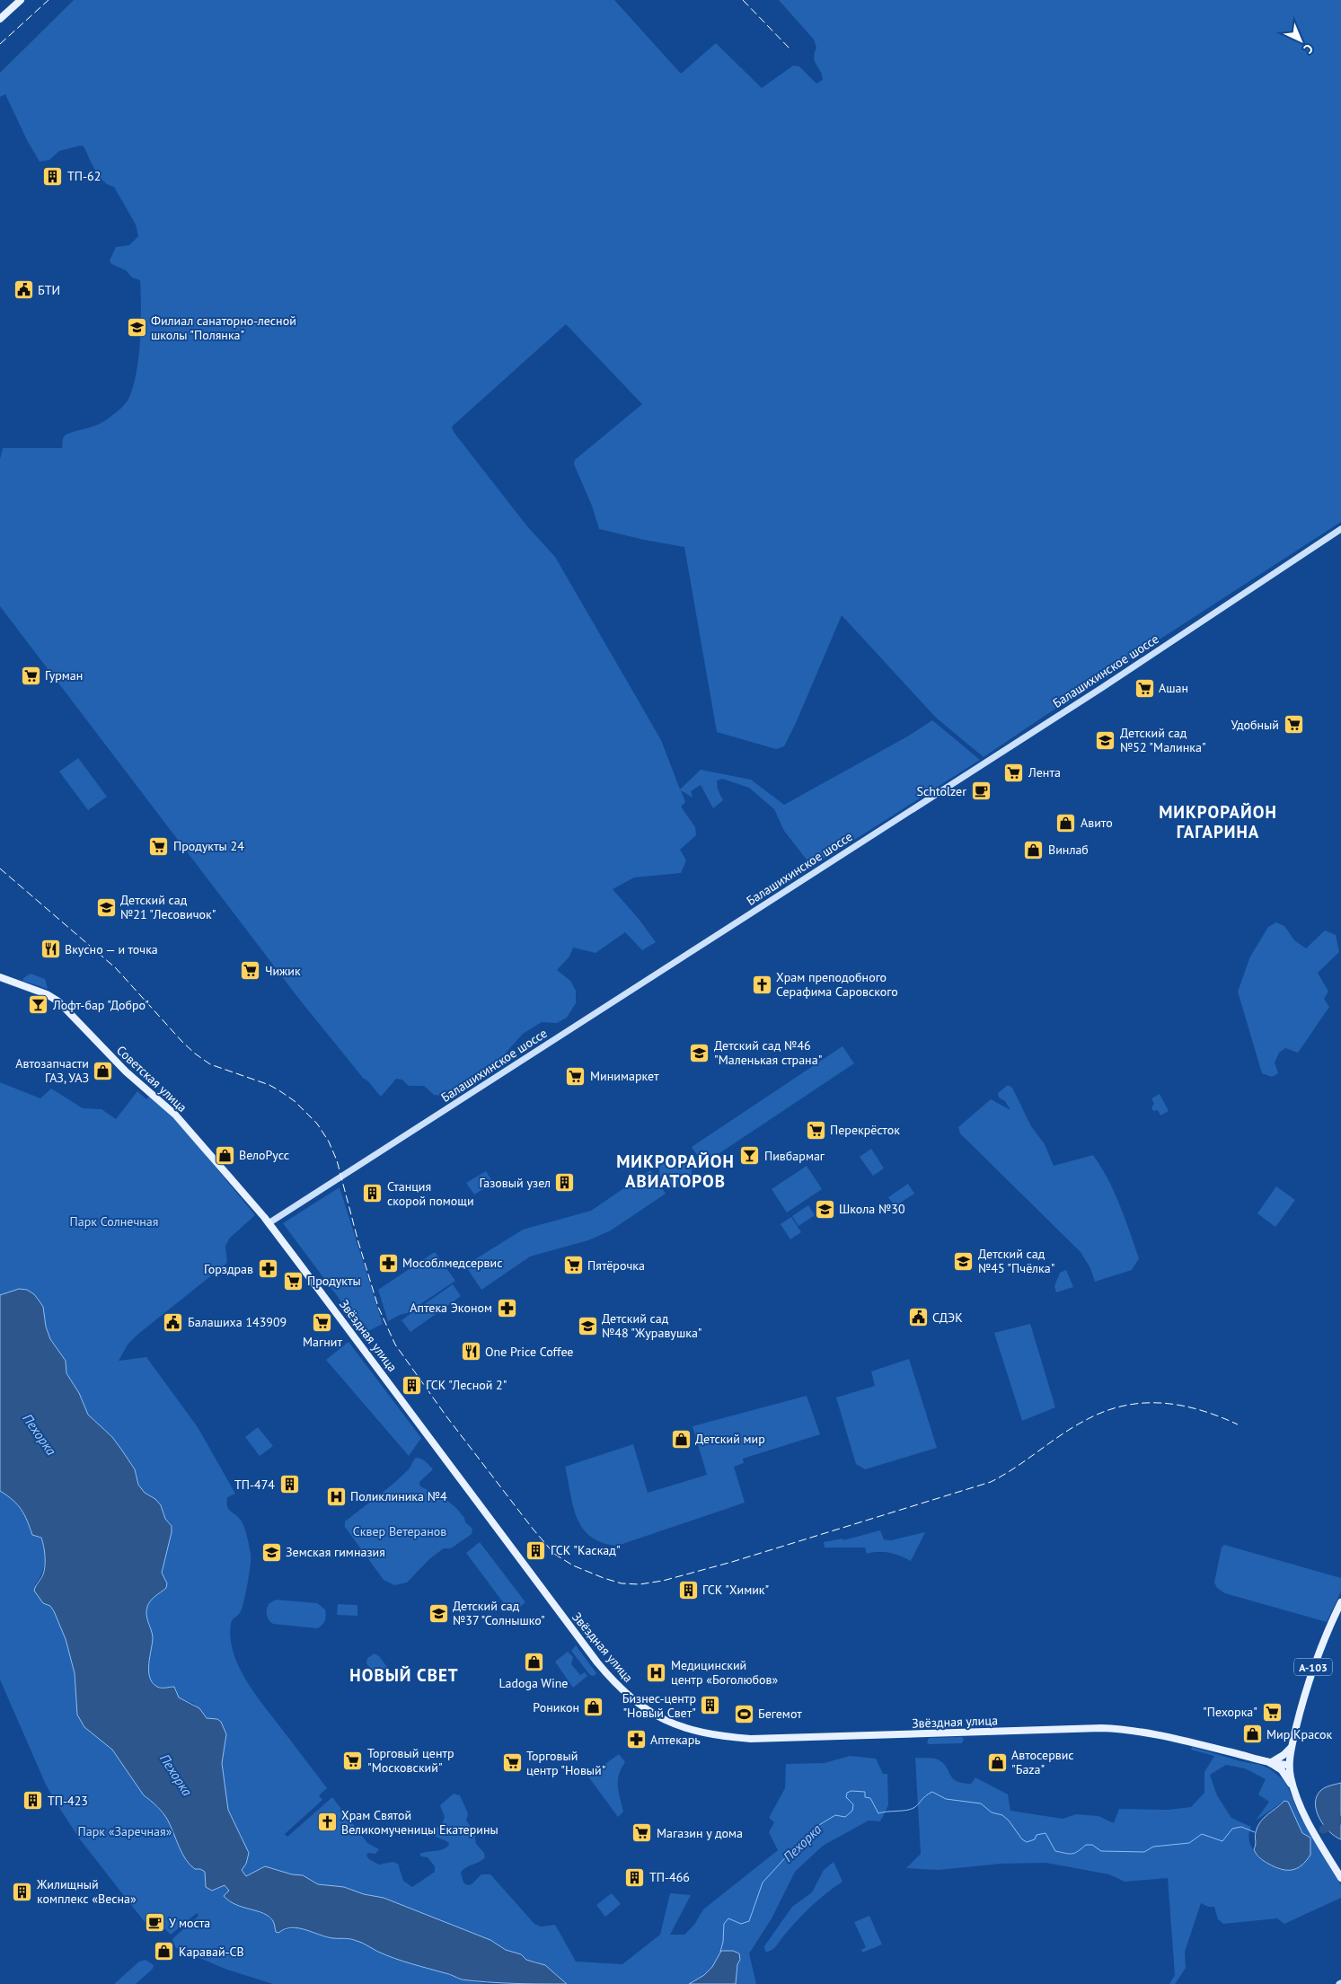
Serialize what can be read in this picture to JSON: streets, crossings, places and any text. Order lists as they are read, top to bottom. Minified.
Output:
{"streets":{"main road":["Балашихинское шоссе","Советская улица","Звёздная улица","А-103"]},"crossings":[["Балашихинское шоссе","Советская улица"],["Балашихинское шоссе","Звёздная улица"],["Советская улица","Звёздная улица"],["Звёздная улица","А-103"]],"districts":["МИКРОРАЙОН ГАГАРИНА","МИКРОРАЙОН АВИАТОРОВ","НОВЫЙ СВЕТ"],"water":["Пехорка"],"parks":["Парк Солнечная","Сквер Ветеранов","Парк «Заречная»"],"places":{"building":["ТП-62","Газовый узел","Станция скорой помощи","ГСК \"Лесной 2\"","ТП-474","ГСК \"Каскад\"","ГСК \"Химик\"","Бизнес-центр \"Новый Свет\"","ТП-423","ТП-466","Жилищный комплекс «Весна»"],"public building":["БТИ","СДЭК","Балашиха 143909"],"school or university":["Филиал санаторно-лесной школы \"Полянка\"","Детский сад №52 \"Малинка\"","Детский сад №21 \"Лесовичок\"","Детский сад №46 \"Маленькая страна\"","Школа №30","Детский сад №45 \"Пчёлка\"","Детский сад №48 \"Журавушка\"","Земская гимназия","Детский сад №37 \"Солнышко\""],"supermarket":["Гурман","Ашан","Удобный","Лента","Продукты 24","Чижик","Минимаркет","Перекрёсток","Пятёрочка","Продукты","Магнит","\"Пехорка\"","Торговый центр \"Московский\"","Торговый центр \"Новый\"","Магазин у дома"],"cafe":["Schtolzer","У моста"],"shop":["Авито","Винлаб","Автозапчасти ГАЗ, УАЗ","ВелоРусс","Детский мир","Ladoga Wine","Роникон","Мир Красок","Автосервис \"Баzа\"","Каравай-СВ"],"restaurant":["Вкусно — и точка","One Price Coffee"],"church":["Храм преподобного Серафима Саровского","Храм Святой Великомученицы Екатерины"],"bar":["Лофт-бар \"Добро\"","Пивбармаг"],"pharmacy":["Мособлмедсервис","Горздрав","Аптека Эконом","Аптекарь"],"hospital":["Поликлиника №4","Медицинский центр «Боголюбов»"],"sports":["Бегемот"]},"north":"bottom right"}
